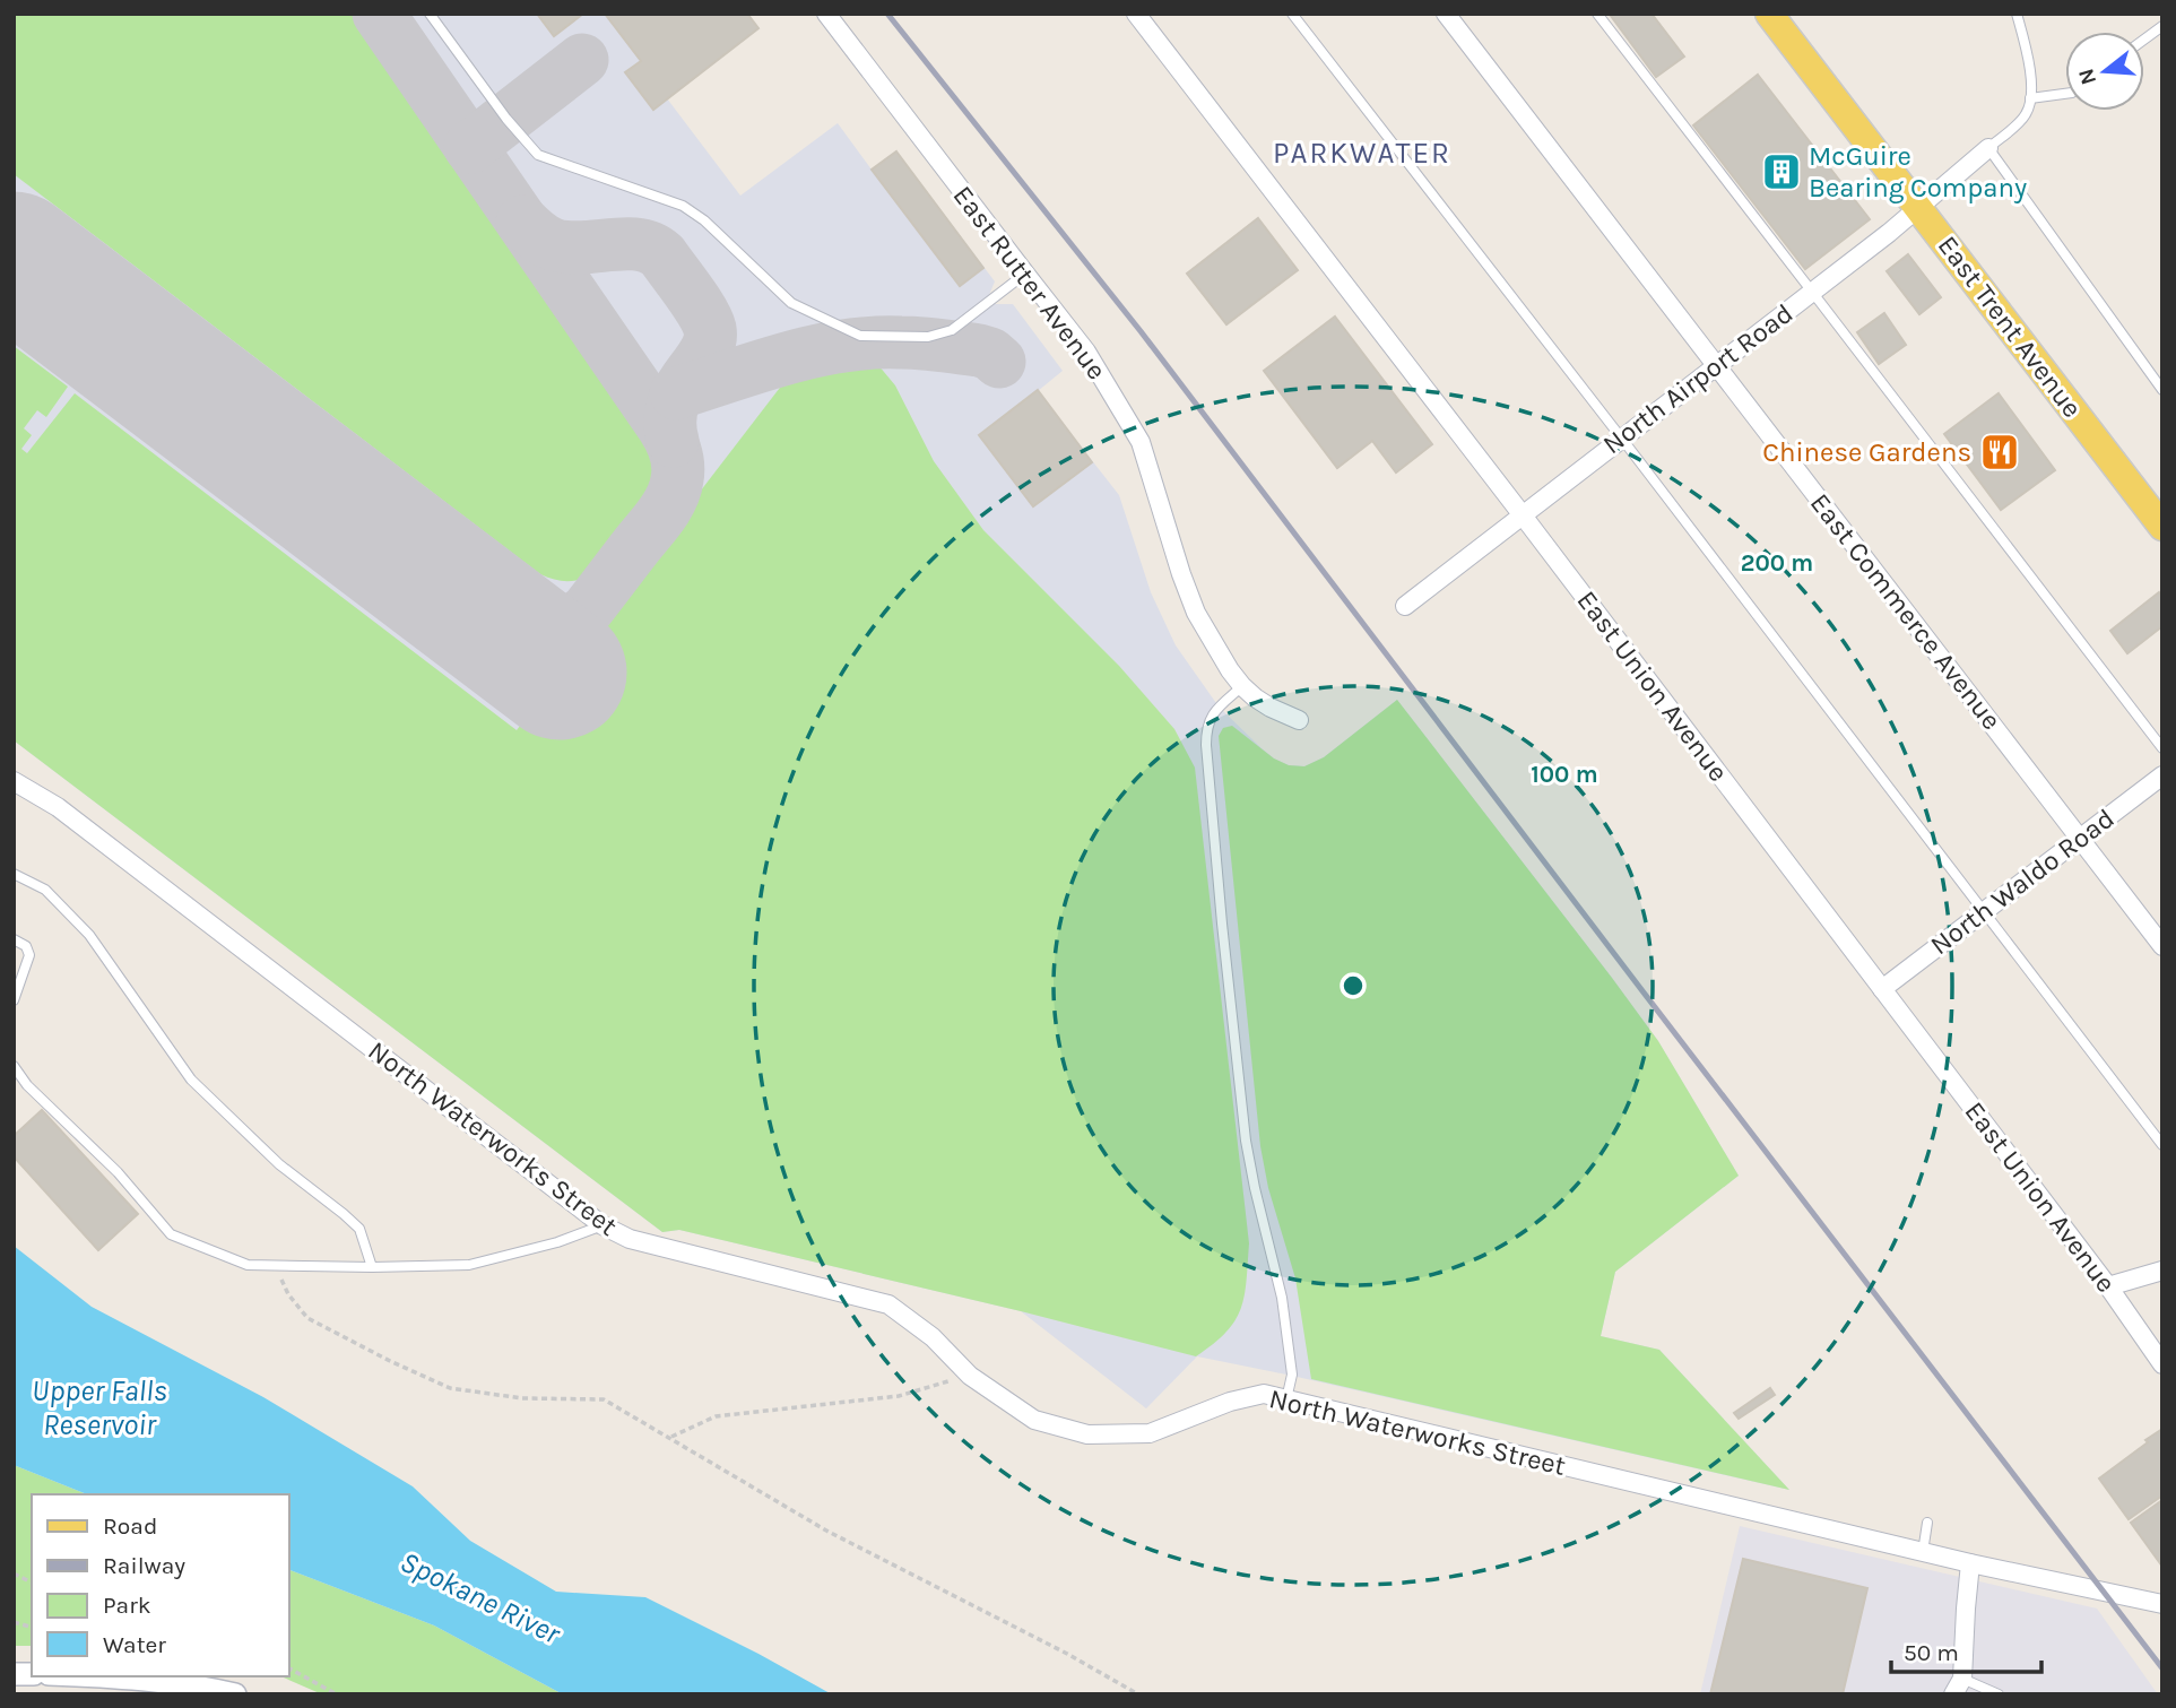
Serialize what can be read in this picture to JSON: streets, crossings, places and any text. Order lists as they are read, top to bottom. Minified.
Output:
{"streets":{"main road":["East Trent Avenue"],"street":["East Rutter Avenue","North Airport Road","East Commerce Avenue","East Union Avenue","North Waldo Road","North Waterworks Street"]},"crossings":[["East Trent Avenue","North Airport Road"],["North Airport Road","East Commerce Avenue"],["North Airport Road","East Union Avenue"],["East Commerce Avenue","North Waldo Road"],["East Union Avenue","North Waldo Road"]],"districts":["PARKWATER"],"water":["Upper Falls Reservoir","Spokane River"],"places":{"building":["McGuire Bearing Company"],"restaurant":["Chinese Gardens"]},"legend":["Road","Railway","Park","Water"],"scale_bar":"50 m","north":"left","rings":["200 m","100 m"]}
